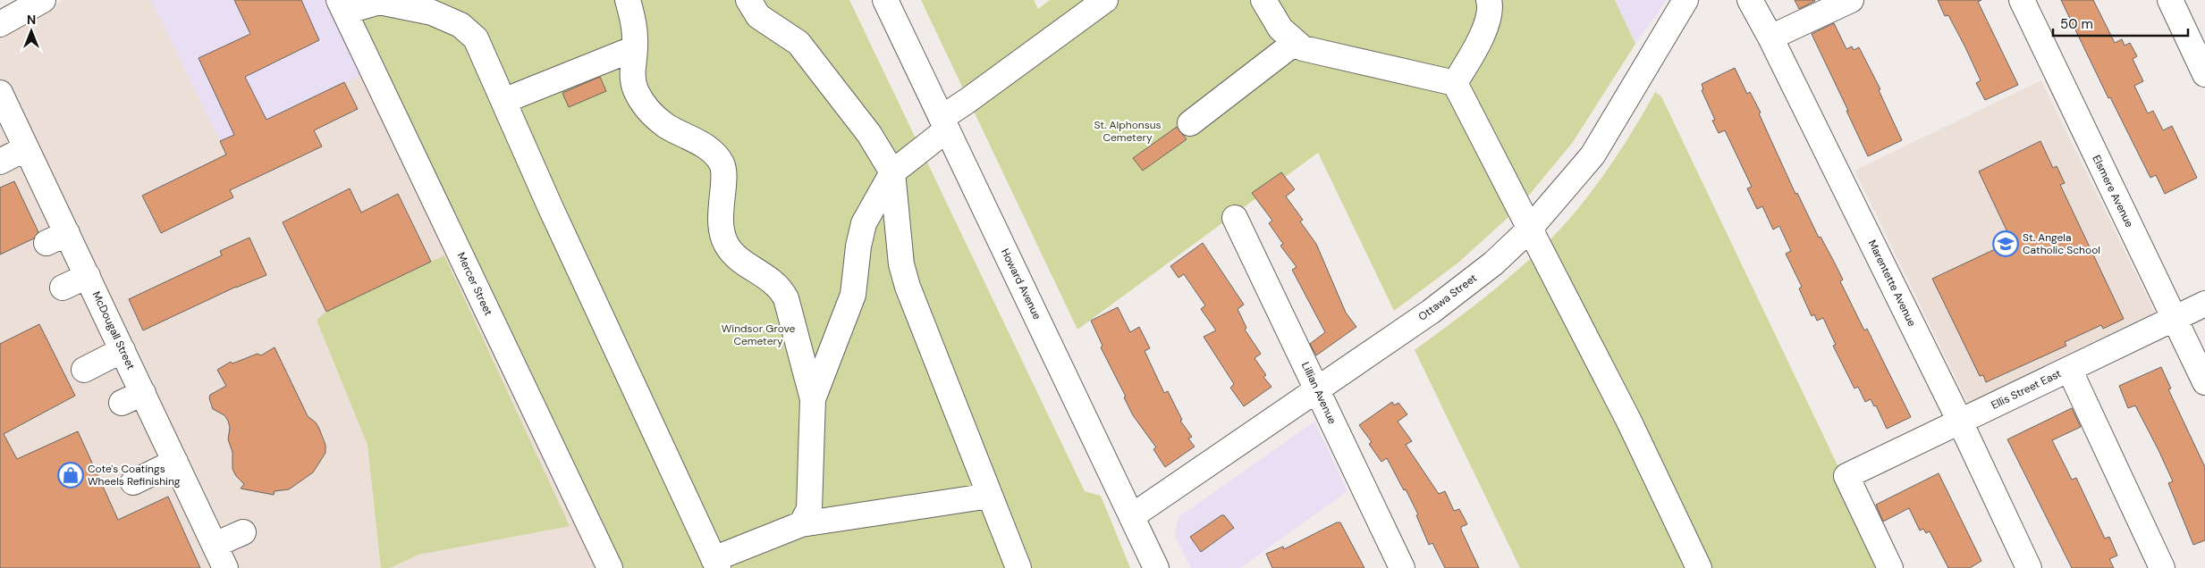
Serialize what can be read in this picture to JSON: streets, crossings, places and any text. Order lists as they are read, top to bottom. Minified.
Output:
{"streets":{"street":["Elsmere Avenue","Marentette Avenue","Mercer Street","Howard Avenue","Ottawa Street","McDougall Street","Ellis Street East","Lillian Avenue"]},"crossings":[["Elsmere Avenue","Ellis Street East"],["Marentette Avenue","Ellis Street East"],["Howard Avenue","Ottawa Street"],["Ottawa Street","Lillian Avenue"]],"parks":["St. Alphonsus Cemetery","Windsor Grove Cemetery"],"places":{"school or university":["St. Angela Catholic School"],"shop":["Cote's Coatings Wheels Refinishing"]},"scale_bar":"50 m","north":"top"}
